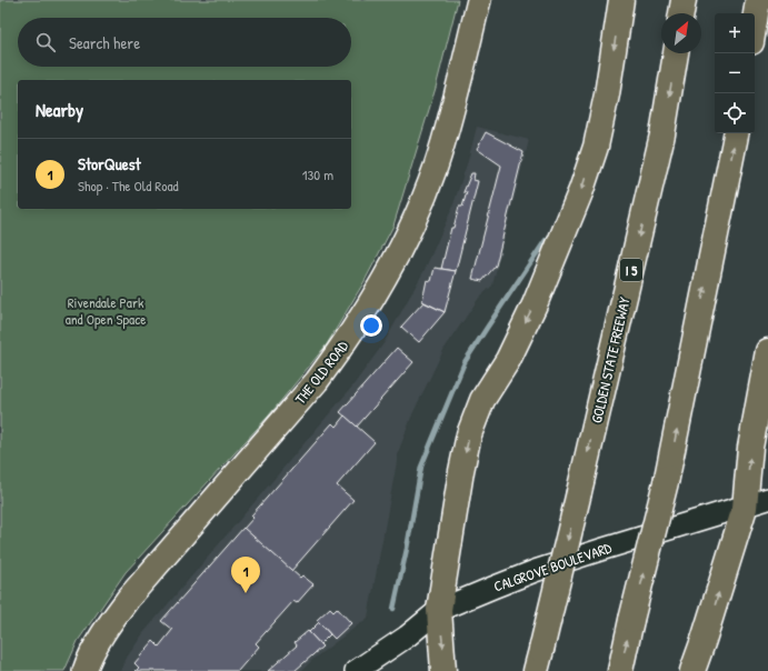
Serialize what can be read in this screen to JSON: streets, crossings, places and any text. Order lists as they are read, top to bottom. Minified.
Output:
{"streets":{"highway":["I 5","GOLDEN STATE FREEWAY"],"main road":["THE OLD ROAD","CALGROVE BOULEVARD"]},"parks":["Rivendale Park and Open Space"],"north":"top right","page":{"map_buttons":["+","−"],"search":"Search here","heading":"Nearby","list":[{"mark":"1","name":"StorQuest","note":"Shop · The Old Road","value":"130 m"}],"pins":"1"}}
